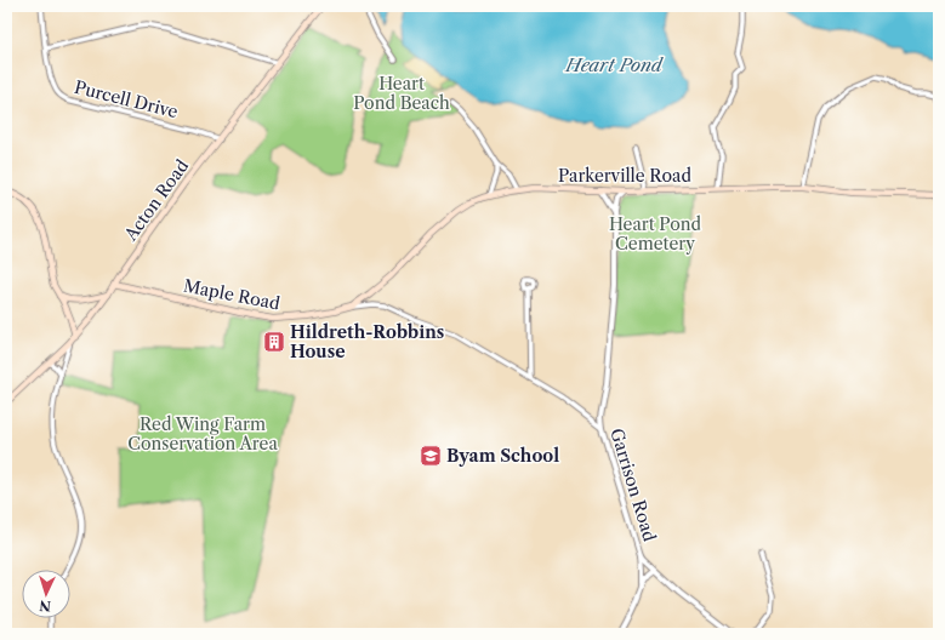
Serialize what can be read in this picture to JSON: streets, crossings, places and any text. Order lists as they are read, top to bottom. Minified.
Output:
{"streets":{"main road":["Parkerville Road","Acton Road","Maple Road"],"street":["Purcell Drive","Garrison Road"]},"crossings":[["Purcell Drive","Acton Road"],["Parkerville Road","Maple Road"],["Parkerville Road","Garrison Road"],["Acton Road","Maple Road"],["Maple Road","Garrison Road"]],"water":["Heart Pond"],"parks":["Heart Pond Beach","Heart Pond Cemetery","Red Wing Farm Conservation Area"],"places":{"building":["Hildreth-Robbins House"],"school or university":["Byam School"]},"north":"bottom"}
